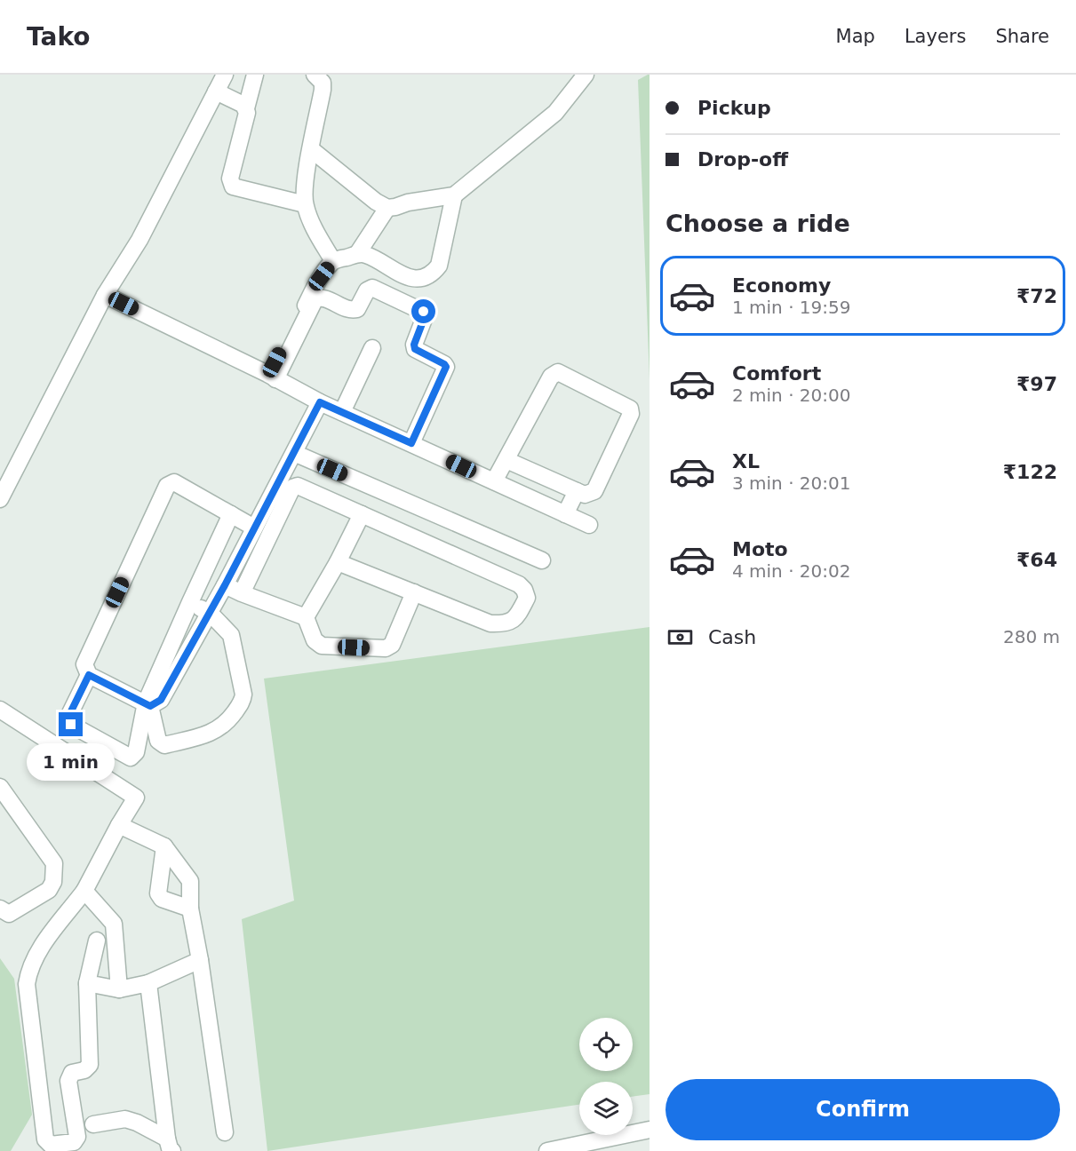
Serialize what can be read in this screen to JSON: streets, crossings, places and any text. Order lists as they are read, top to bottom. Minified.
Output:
{"page":{"header":"Tako","nav":["Map","Layers","Share"],"banner":["Pickup","Drop-off"],"heading":"Choose a ride","list":[{"name":"Economy","note":"1 min · 19:59","value":"₹72"},{"name":"Comfort","note":"2 min · 20:00","value":"₹97"},{"name":"XL","note":"3 min · 20:01","value":"₹122"},{"name":"Moto","note":"4 min · 20:02","value":"₹64"}],"pay":["Cash","280 m"],"bubble":"1 min","buttons":"Confirm"}}
